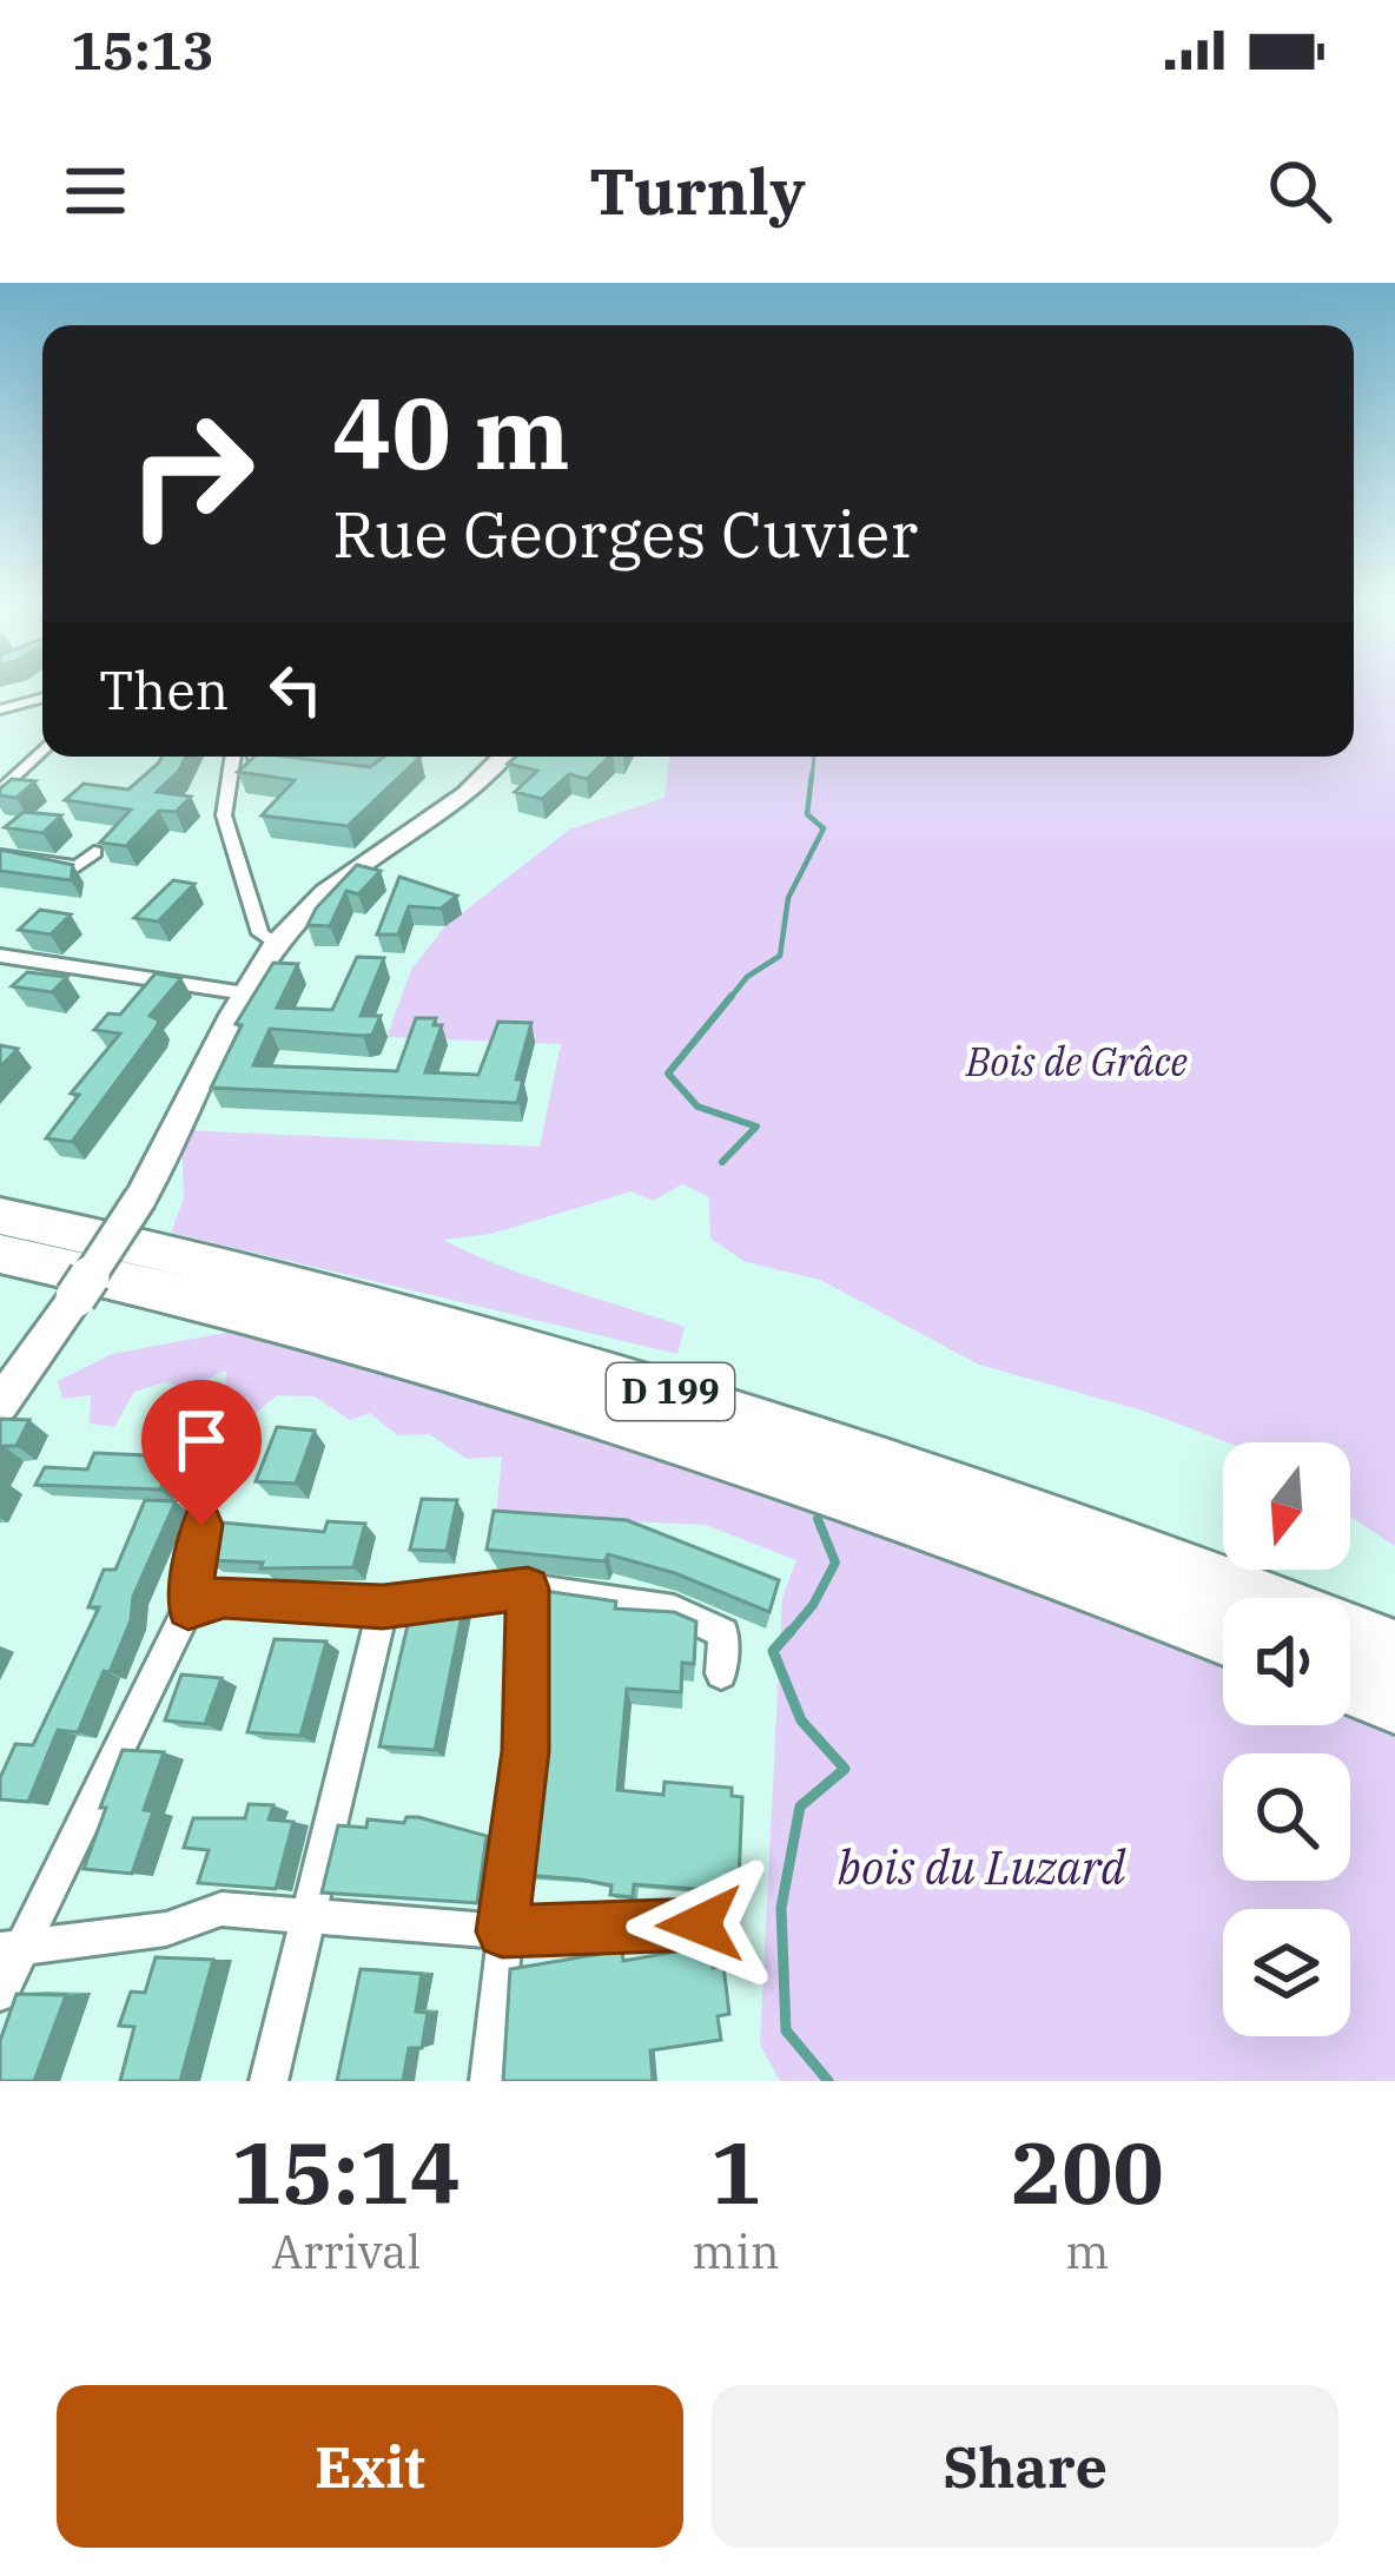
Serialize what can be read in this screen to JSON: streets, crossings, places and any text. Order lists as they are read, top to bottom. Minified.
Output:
{"streets":{"highway":["D 199"]},"parks":["Bois de Grâce","bois du Luzard"],"north":"bottom","page":{"status":"15:13","header":"Turnly","turn":["40 m","Rue Georges Cuvier"],"then":"Then","eta":["15:14","Arrival","1","min","200","m"],"buttons":["Exit","Share"]}}
